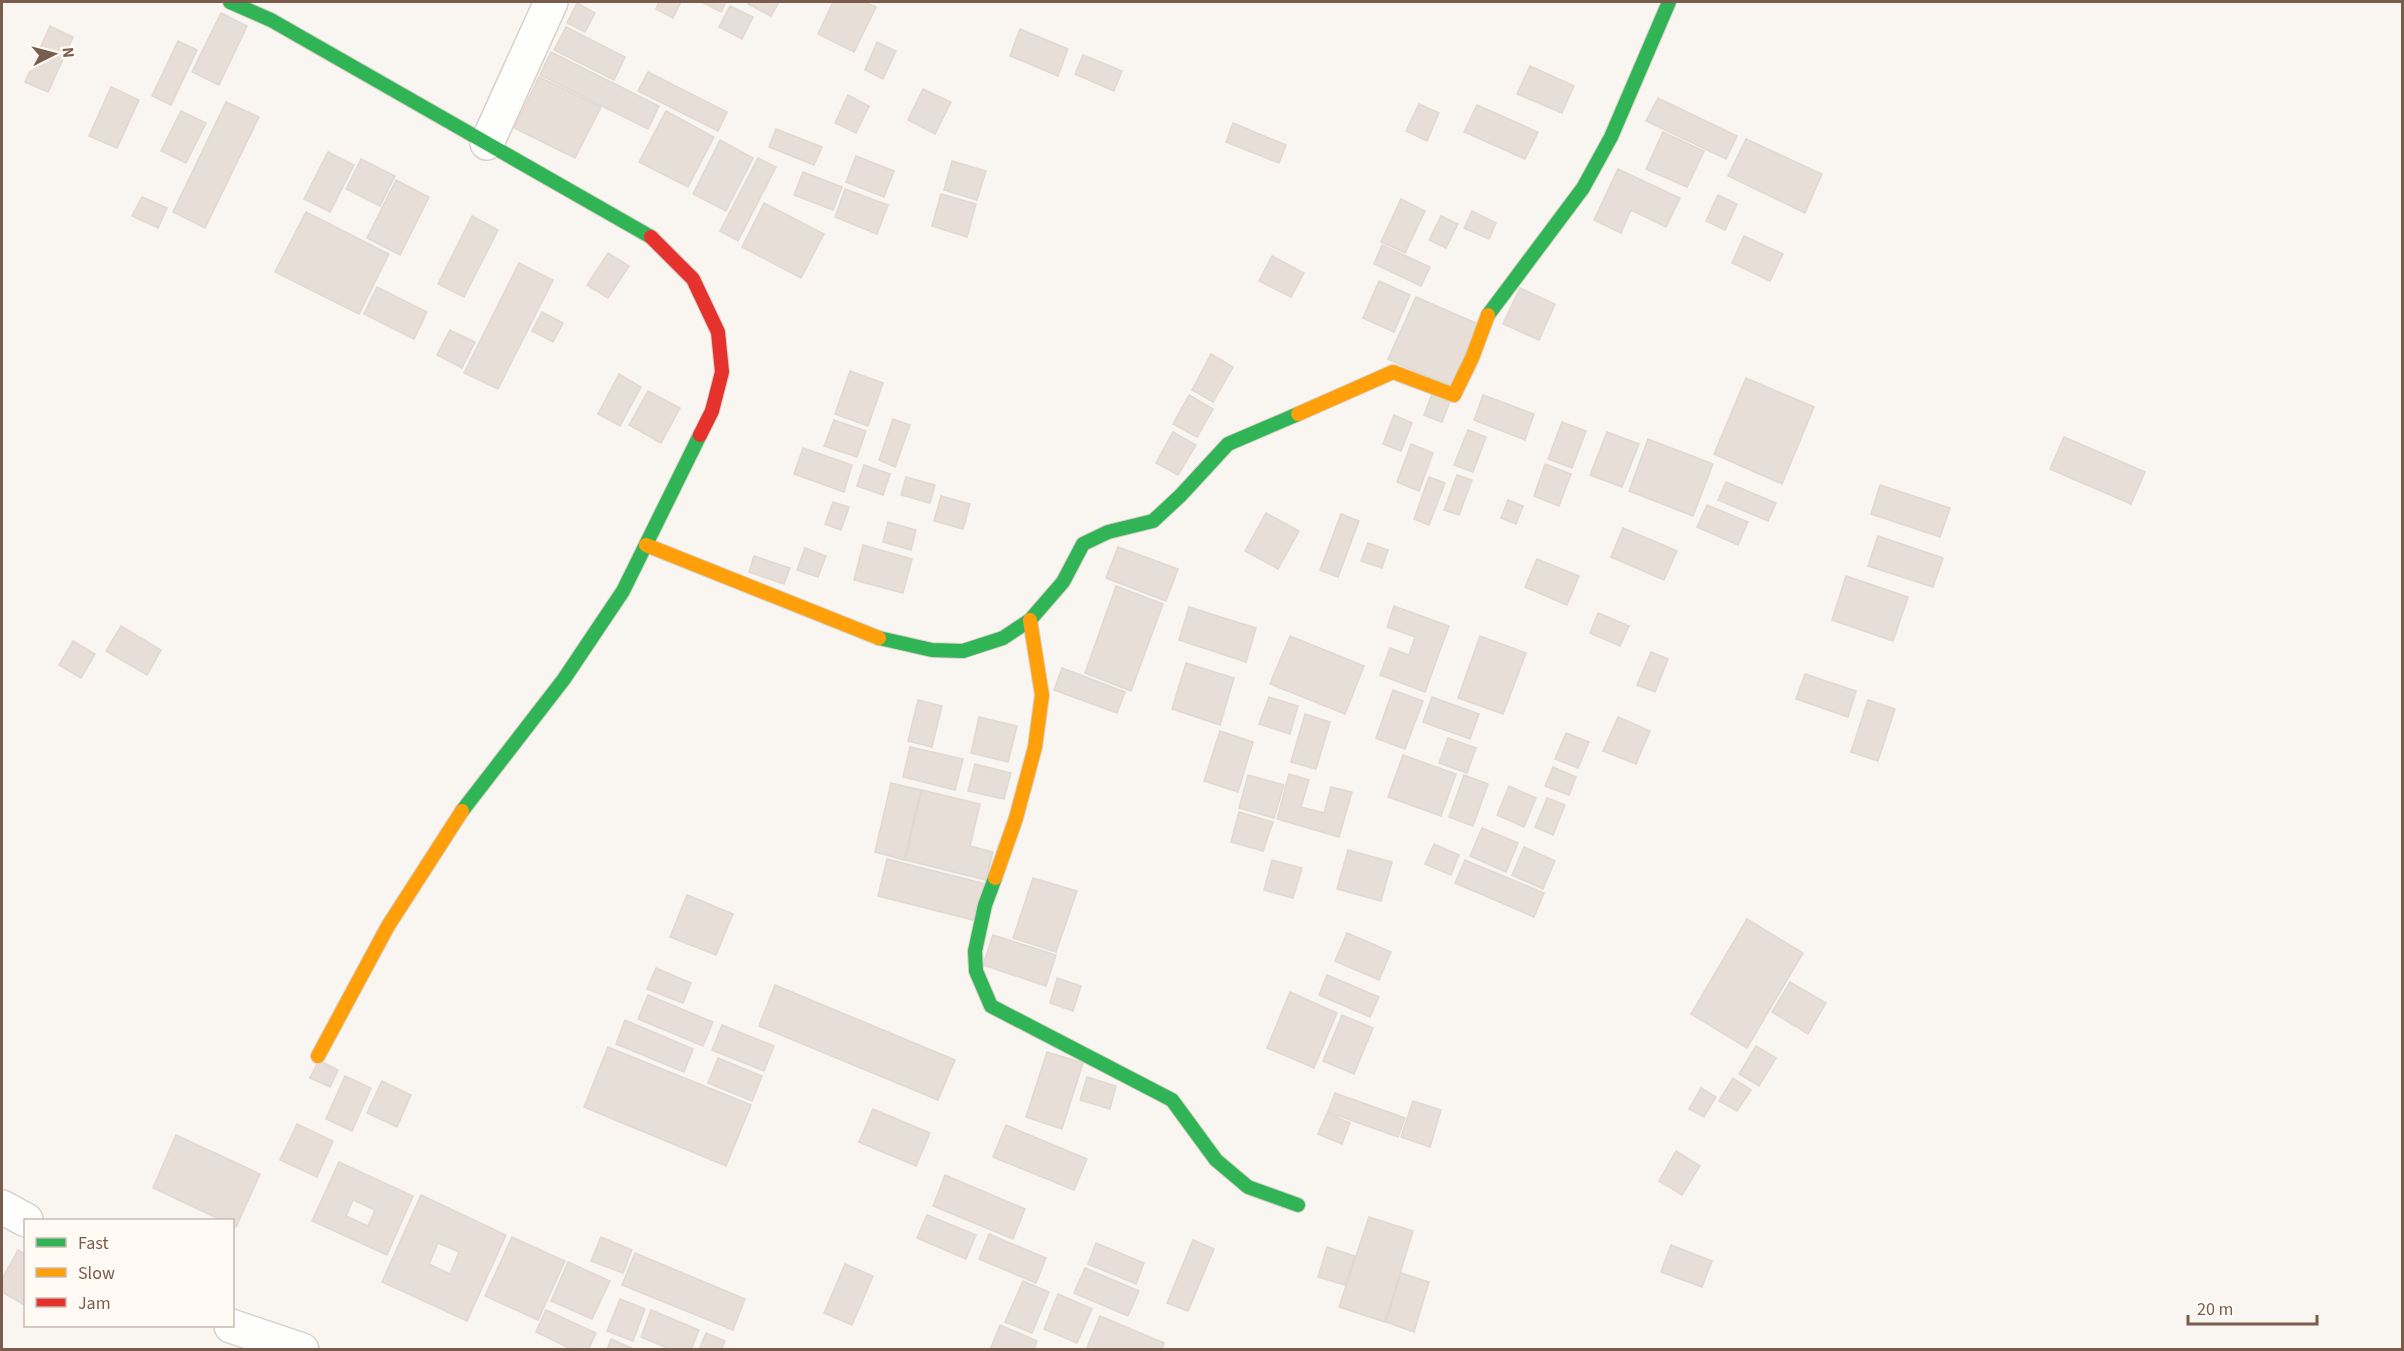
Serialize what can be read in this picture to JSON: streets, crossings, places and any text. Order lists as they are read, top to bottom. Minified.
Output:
{"legend":["Fast","Slow","Jam"],"scale_bar":"20 m","north":"right"}
